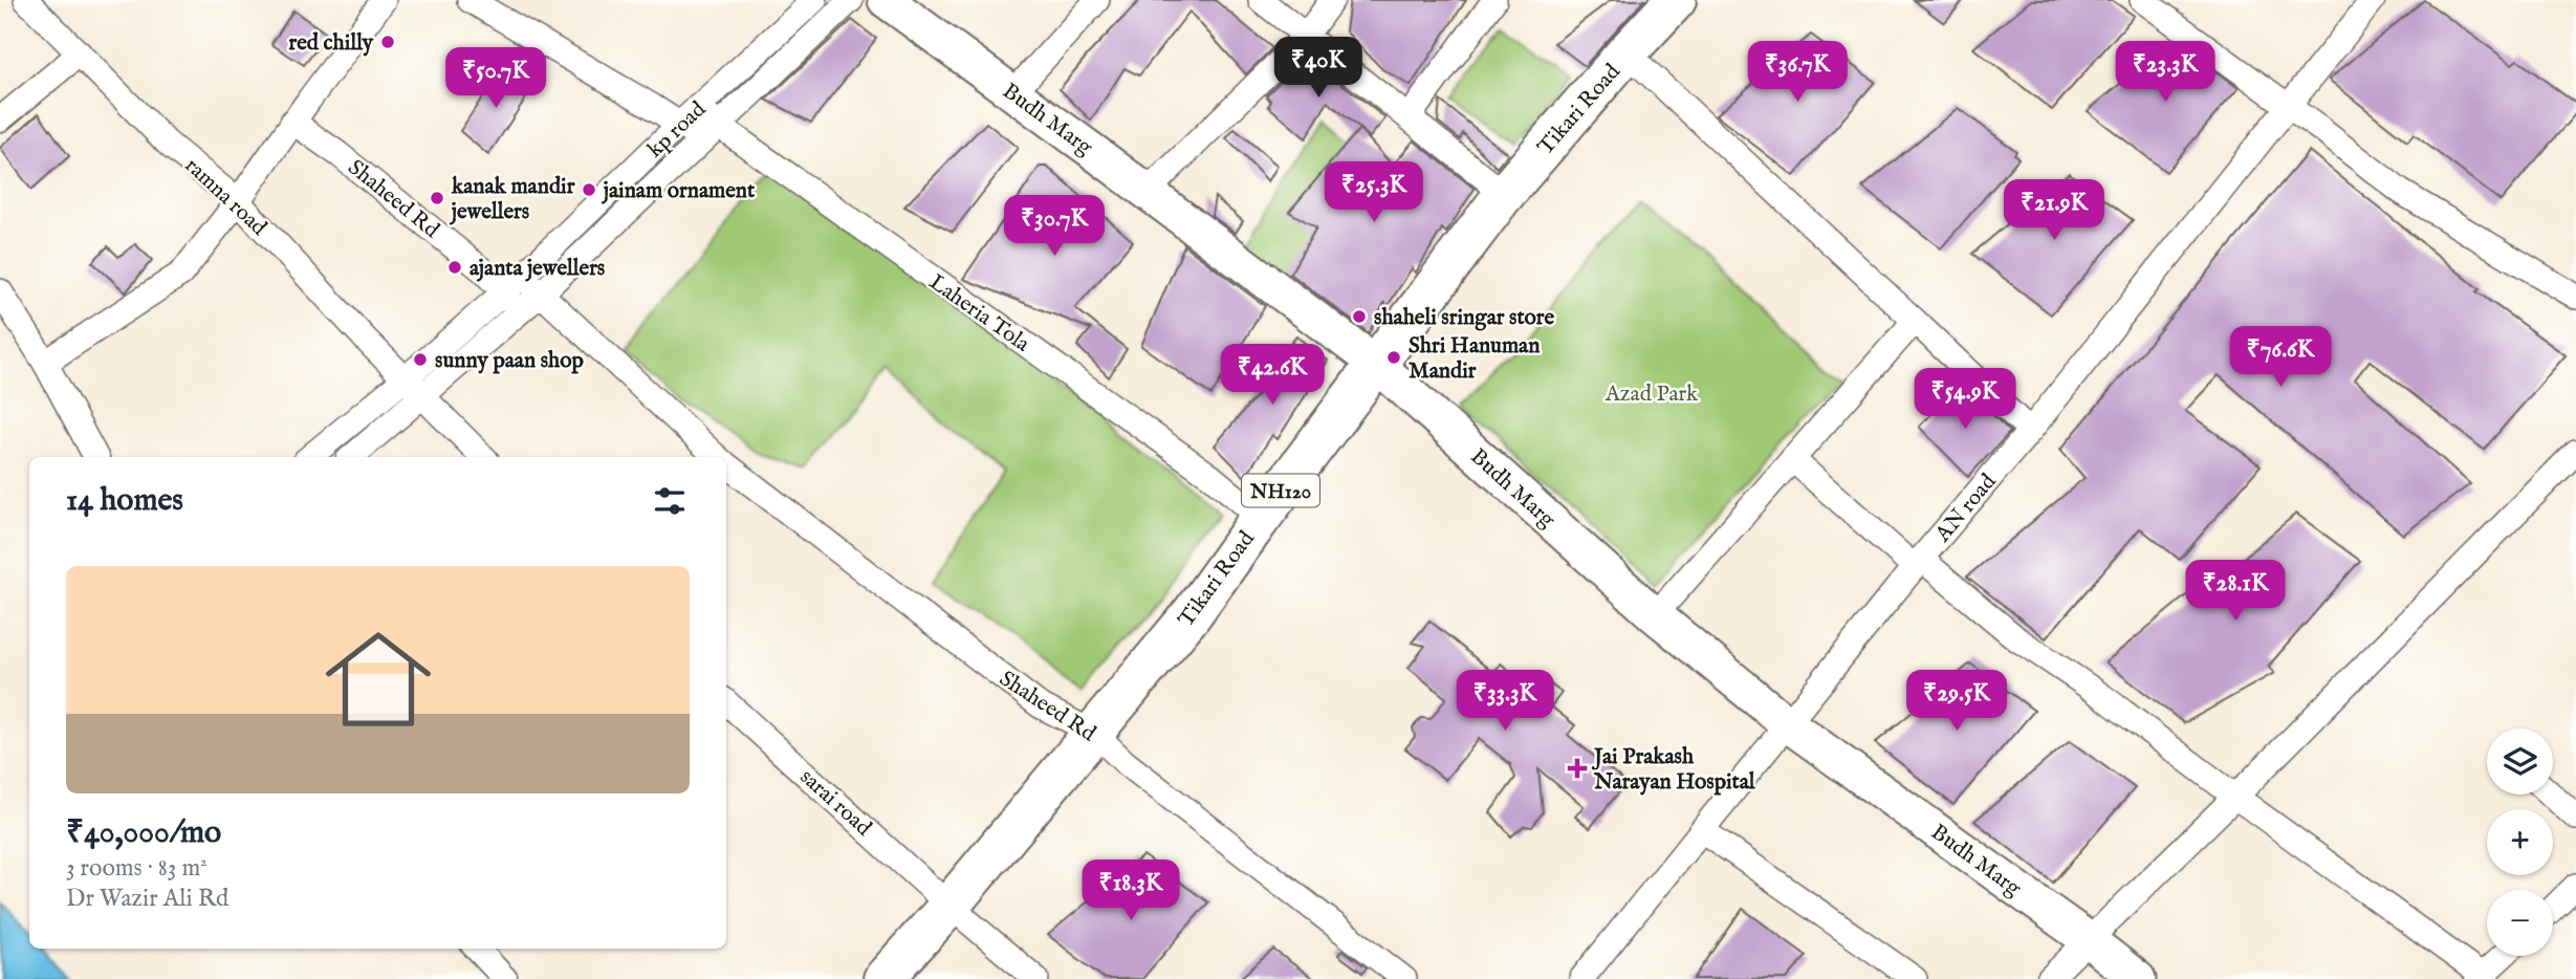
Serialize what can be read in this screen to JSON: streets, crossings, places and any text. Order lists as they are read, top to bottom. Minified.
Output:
{"streets":{"highway":["Tikari Road","NH120"],"street":["Budh Marg","kp road","ramna road","Shaheed Rd","Laheria Tola","AN road","sarai road"]},"crossings":[["Tikari Road","Budh Marg"],["Tikari Road","Shaheed Rd"],["Tikari Road","Laheria Tola"],["Tikari Road","sarai road"],["Budh Marg","AN road"],["kp road","ramna road"],["kp road","Shaheed Rd"],["kp road","Laheria Tola"]],"parks":["Azad Park"],"places":{"other":["red chilly","jainam ornament","kanak mandir jewellers","ajanta jewellers","shaheli sringar store","Shri Hanuman Mandir","sunny paan shop"],"health":["Jai Prakash Narayan Hospital"]},"page":{"price":["₹40K","₹36.7K","₹23.3K","₹50.7K","₹25.3K","₹21.9K","₹30.7K","₹76.6K","₹42.6K","₹54.9K","₹28.1K","₹33.3K","₹29.5K","₹18.3K"],"heading":"14 homes","list":[{"name":"₹40,000/mo","note":"3 rooms · 83 m² · Dr Wazir Ali Rd"}],"map_buttons":["+","−"]}}
